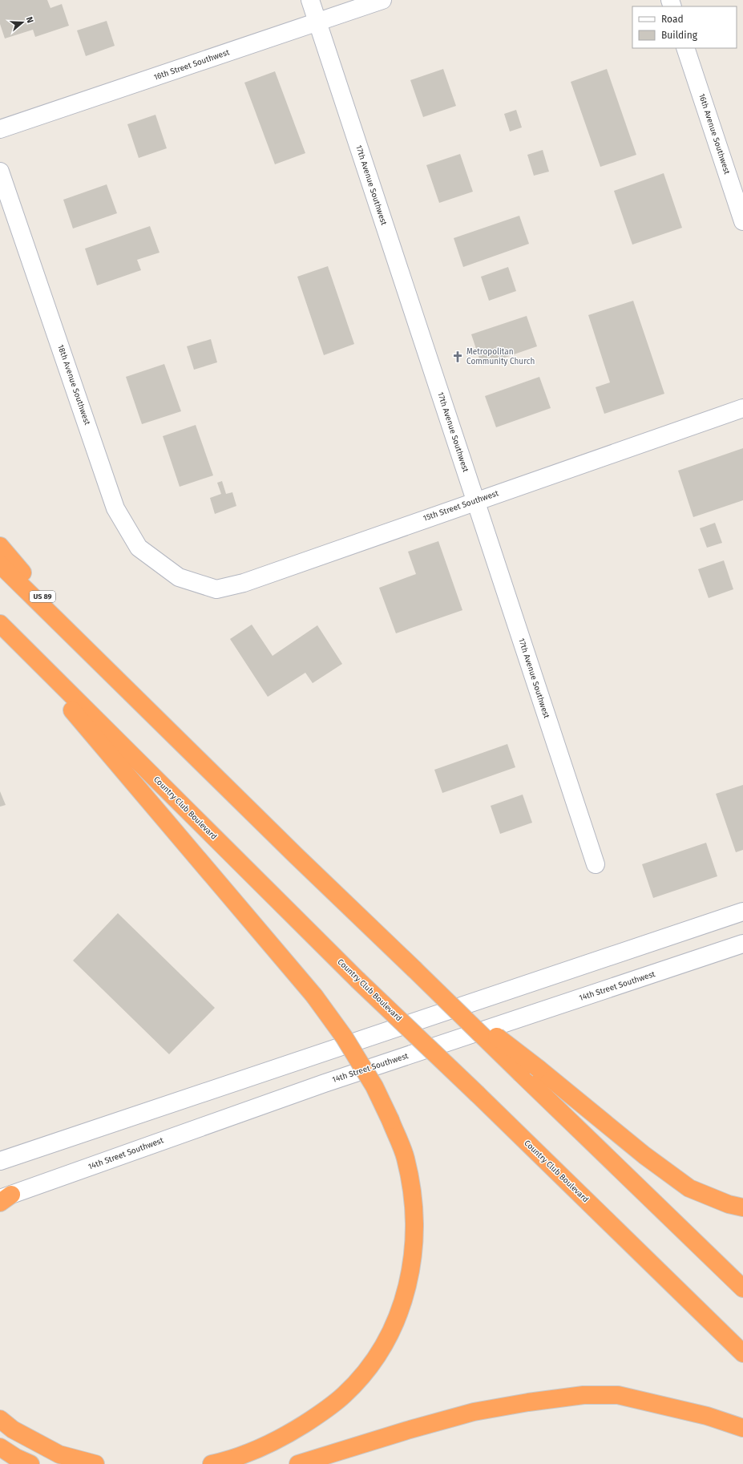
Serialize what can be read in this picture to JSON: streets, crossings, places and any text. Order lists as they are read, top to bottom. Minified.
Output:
{"streets":{"highway":["US 89","Country Club Boulevard"],"street":["16th Street Southwest","16th Avenue Southwest","17th Avenue Southwest","18th Avenue Southwest","15th Street Southwest","14th Street Southwest"]},"crossings":[["16th Street Southwest","17th Avenue Southwest"],["17th Avenue Southwest","15th Street Southwest"],["18th Avenue Southwest","15th Street Southwest"]],"places":{"church":["Metropolitan Community Church"]},"legend":["Road","Building"],"north":"right"}
